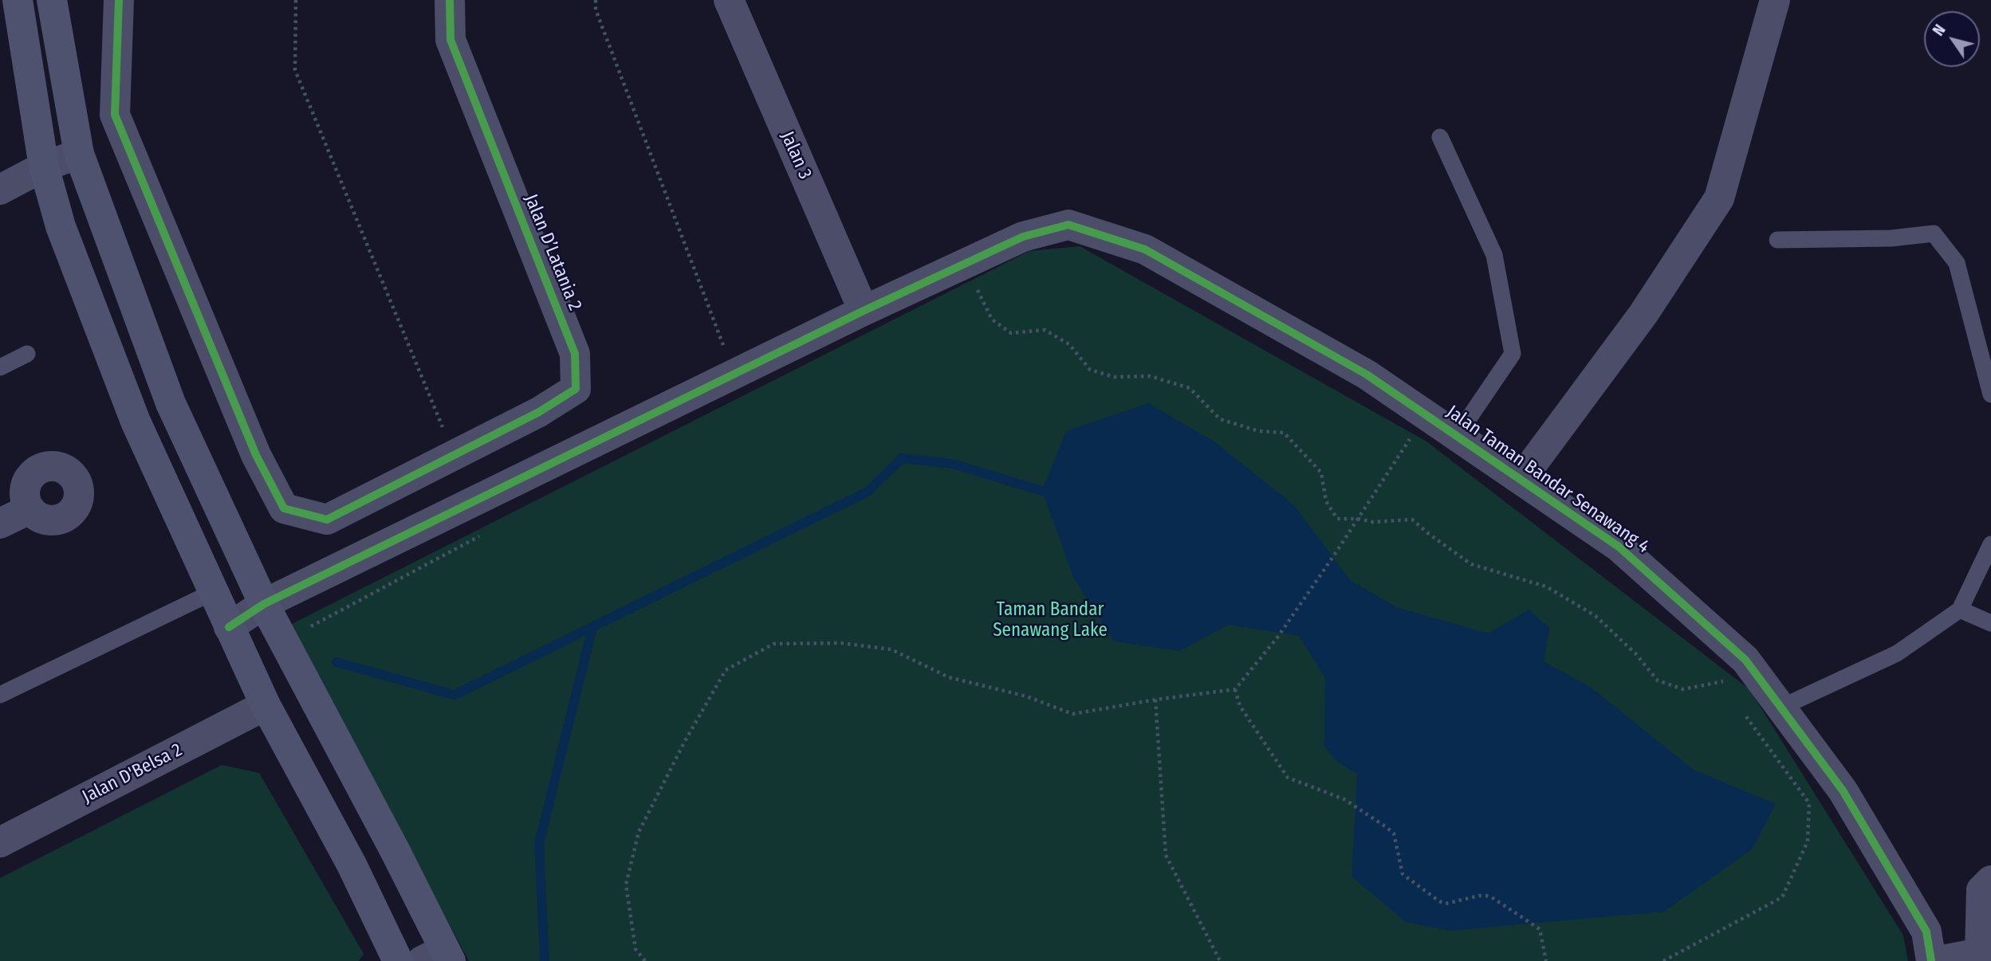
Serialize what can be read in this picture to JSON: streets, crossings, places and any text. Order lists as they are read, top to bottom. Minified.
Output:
{"streets":{"street":["Jalan 3","Jalan D’Latania 2","Jalan Taman Bandar Senawang 4","Jalan D'Belsa 2"]},"crossings":[["Jalan 3","Jalan Taman Bandar Senawang 4"]],"parks":["Taman Bandar Senawang Lake"],"north":"top left"}
